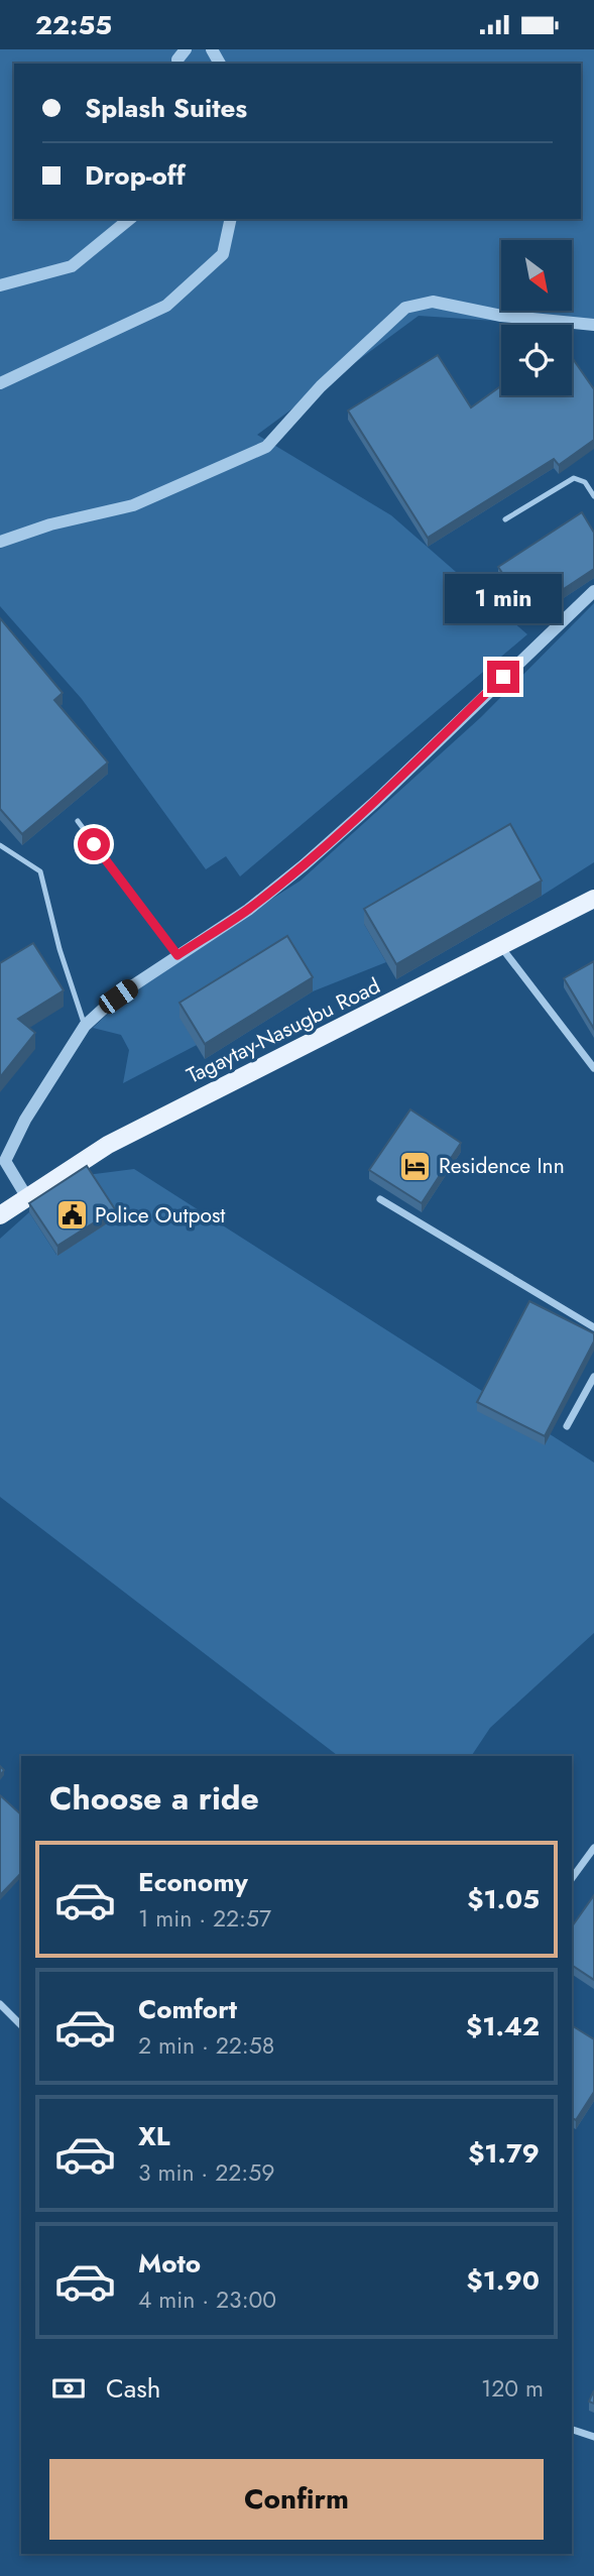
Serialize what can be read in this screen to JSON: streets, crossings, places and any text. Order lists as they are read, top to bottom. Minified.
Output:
{"streets":{"main road":["Tagaytay-Nasugbu Road"]},"places":{"hotel":["Residence Inn"],"public building":["Police Outpost"]},"north":"bottom right","page":{"status":"22:55","banner":["Splash Suites","Drop-off"],"bubble":"1 min","heading":"Choose a ride","list":[{"name":"Economy","note":"1 min · 22:57","value":"$1.05"},{"name":"Comfort","note":"2 min · 22:58","value":"$1.42"},{"name":"XL","note":"3 min · 22:59","value":"$1.79"},{"name":"Moto","note":"4 min · 23:00","value":"$1.90"}],"pay":["Cash","120 m"],"buttons":"Confirm"}}
